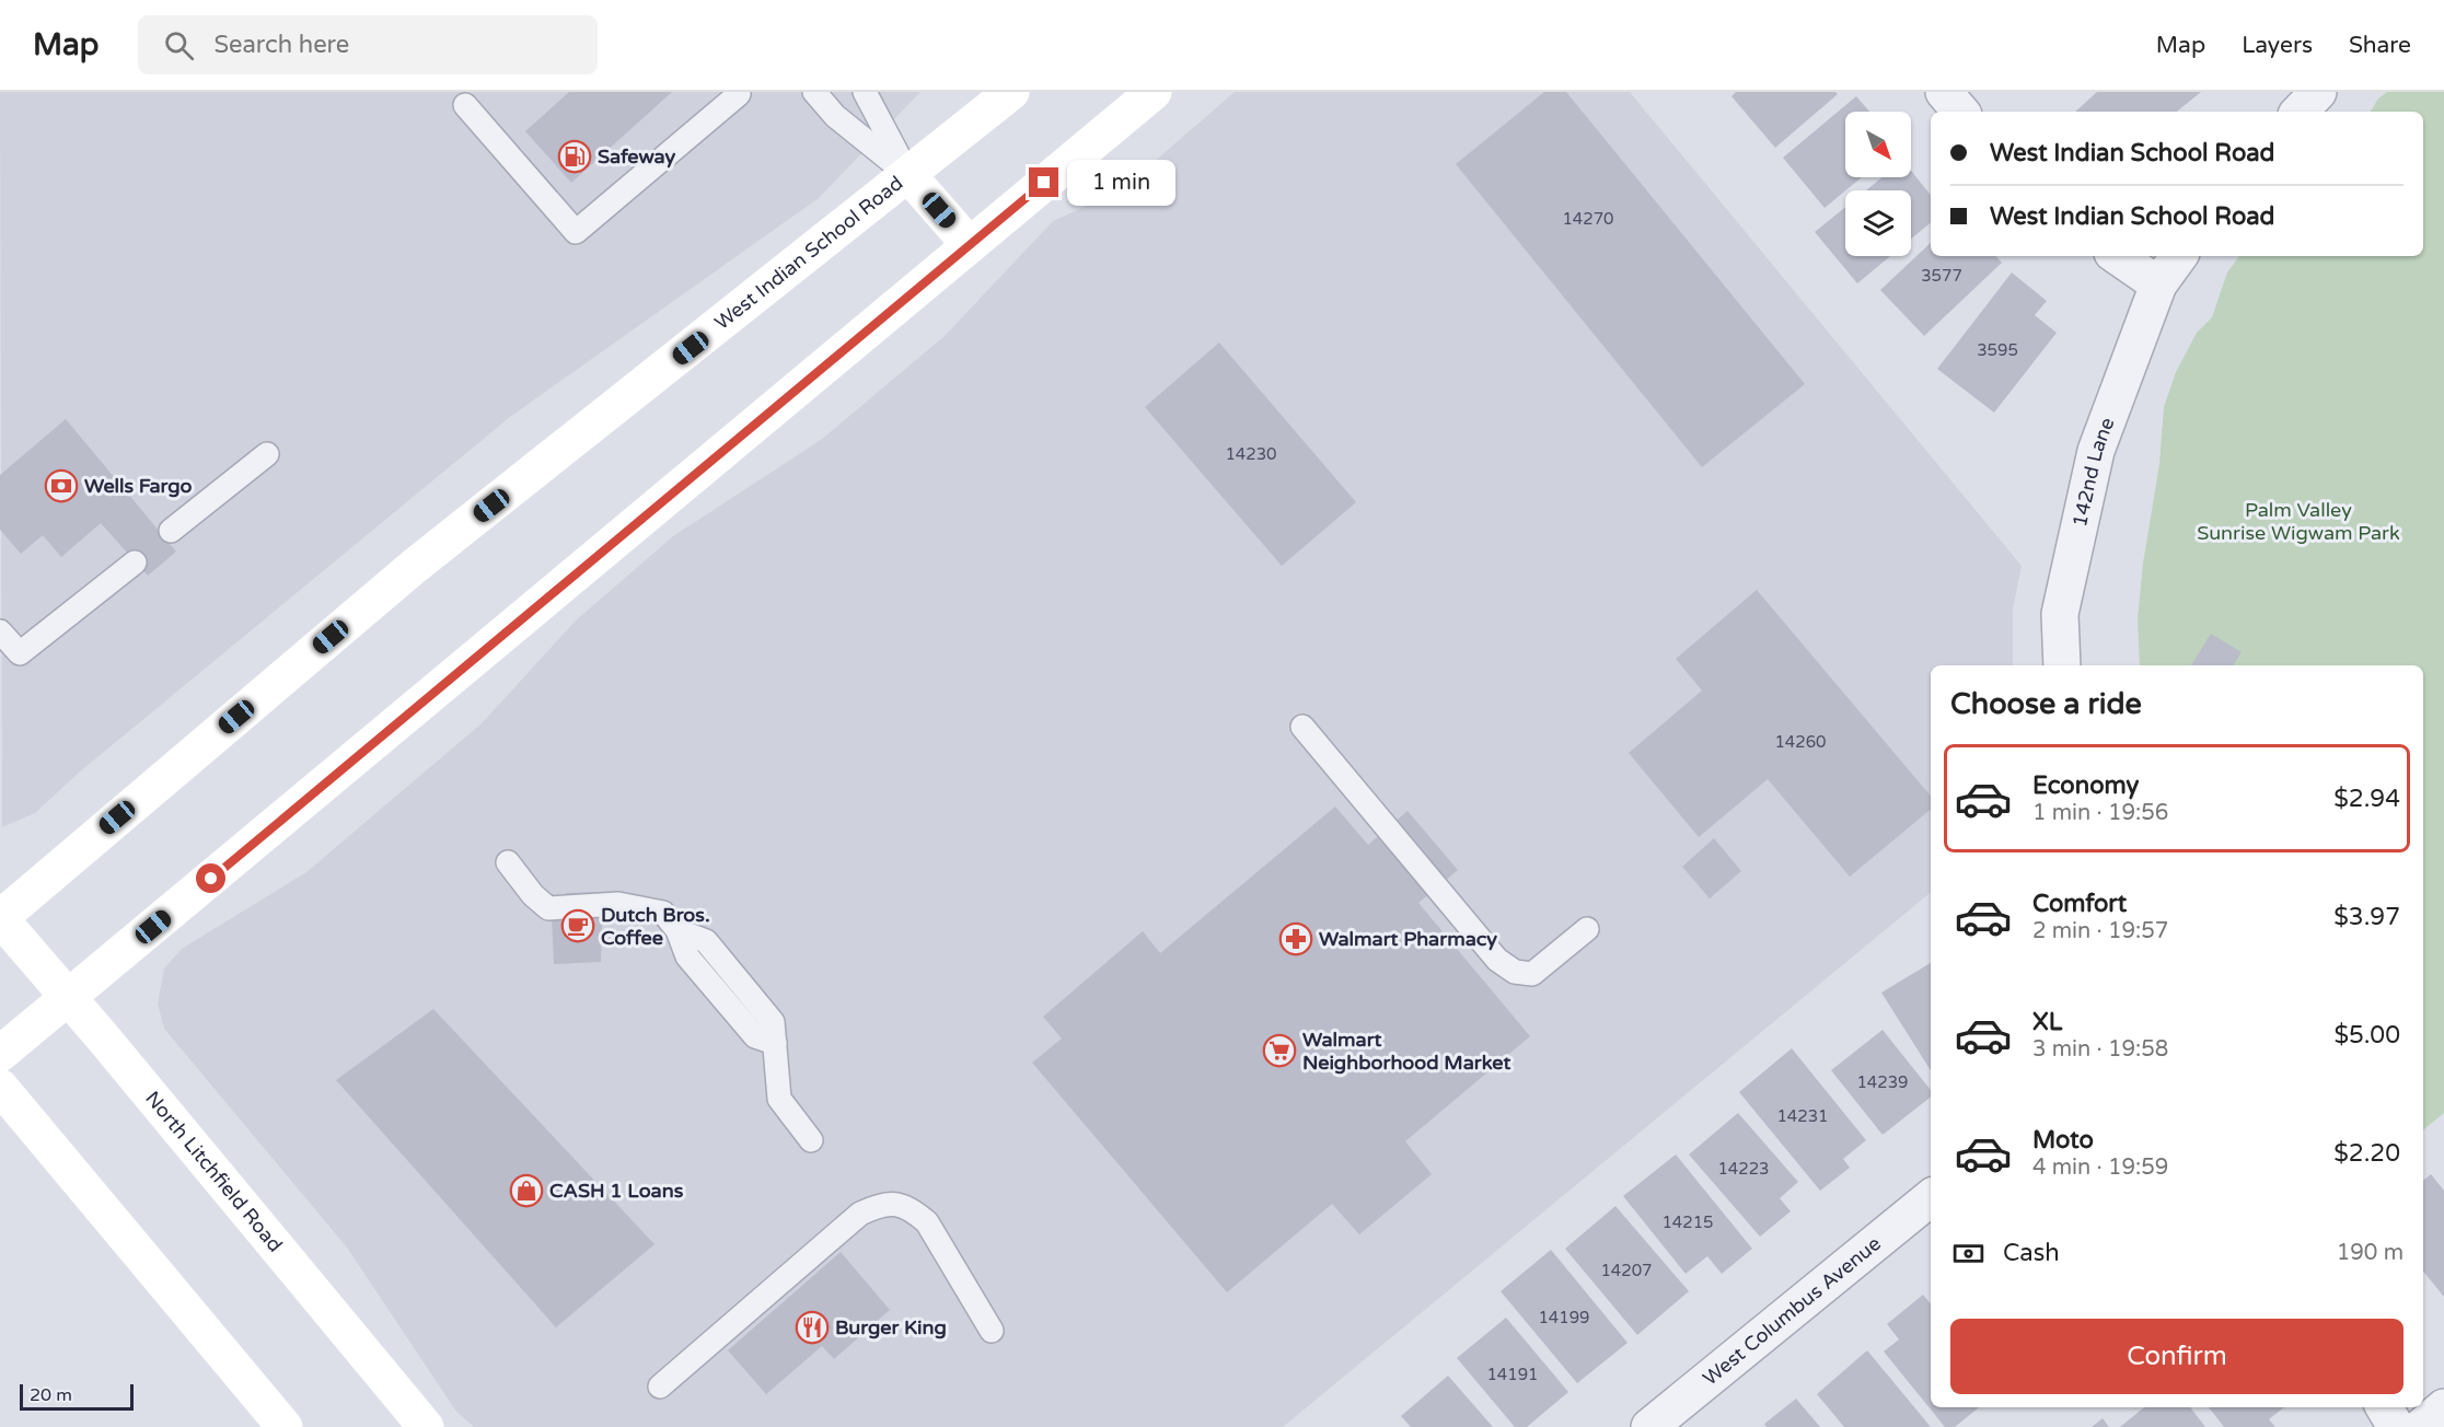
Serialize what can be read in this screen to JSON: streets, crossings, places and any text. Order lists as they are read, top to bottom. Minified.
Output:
{"streets":{"main road":["West Indian School Road","North Litchfield Road"],"street":["142nd Lane","West Columbus Avenue"]},"crossings":[["West Indian School Road","North Litchfield Road"]],"parks":["Palm Valley Sunrise Wigwam Park"],"places":{"fuel station":["Safeway"],"bank":["Wells Fargo"],"cafe":["Dutch Bros. Coffee"],"pharmacy":["Walmart Pharmacy"],"supermarket":["Walmart Neighborhood Market"],"shop":["CASH 1 Loans"],"restaurant":["Burger King"]},"house_numbers":["14270","3577","3595","14230","14260","14239","14231","14223","14215","14207","14199","14191"],"scale_bar":"20 m","north":"bottom right","page":{"header":"Map","search":"Search here","nav":["Map","Layers","Share"],"banner":["West Indian School Road","West Indian School Road"],"bubble":"1 min","heading":"Choose a ride","list":[{"name":"Economy","note":"1 min · 19:56","value":"$2.94"},{"name":"Comfort","note":"2 min · 19:57","value":"$3.97"},{"name":"XL","note":"3 min · 19:58","value":"$5.00"},{"name":"Moto","note":"4 min · 19:59","value":"$2.20"}],"pay":["Cash","190 m"],"buttons":"Confirm","scale":"20 m"}}
